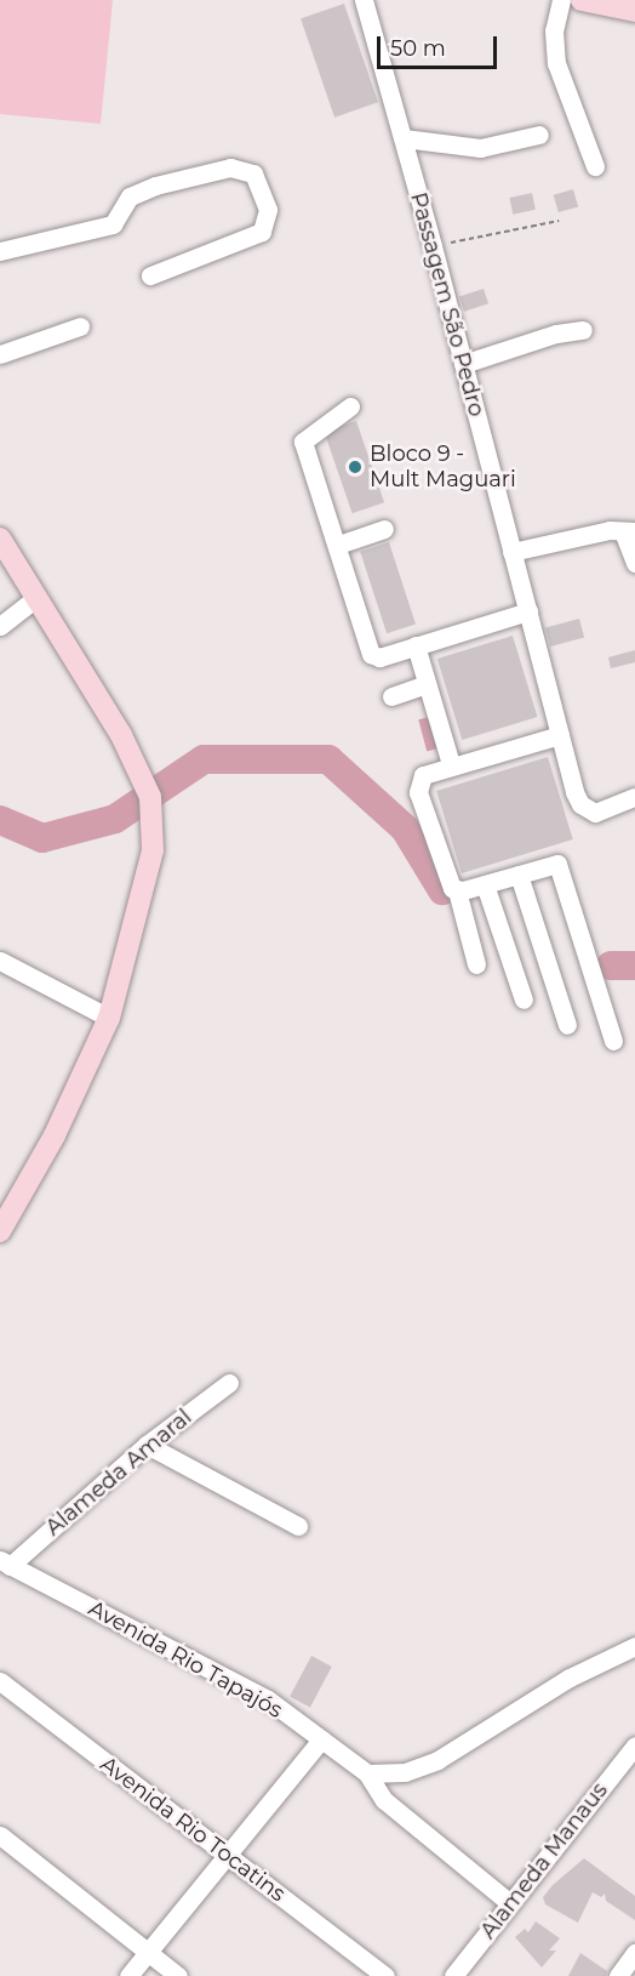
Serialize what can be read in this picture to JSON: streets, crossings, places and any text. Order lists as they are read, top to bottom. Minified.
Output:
{"streets":{"street":["Passagem São Pedro","Alameda Amaral","Avenida Rio Tapajós","Avenida Rio Tocatins","Alameda Manaus"]},"crossings":[["Alameda Amaral","Avenida Rio Tapajós"],["Avenida Rio Tapajós","Alameda Manaus"]],"places":["Bloco 9 - Mult Maguari"],"scale_bar":"50 m"}
